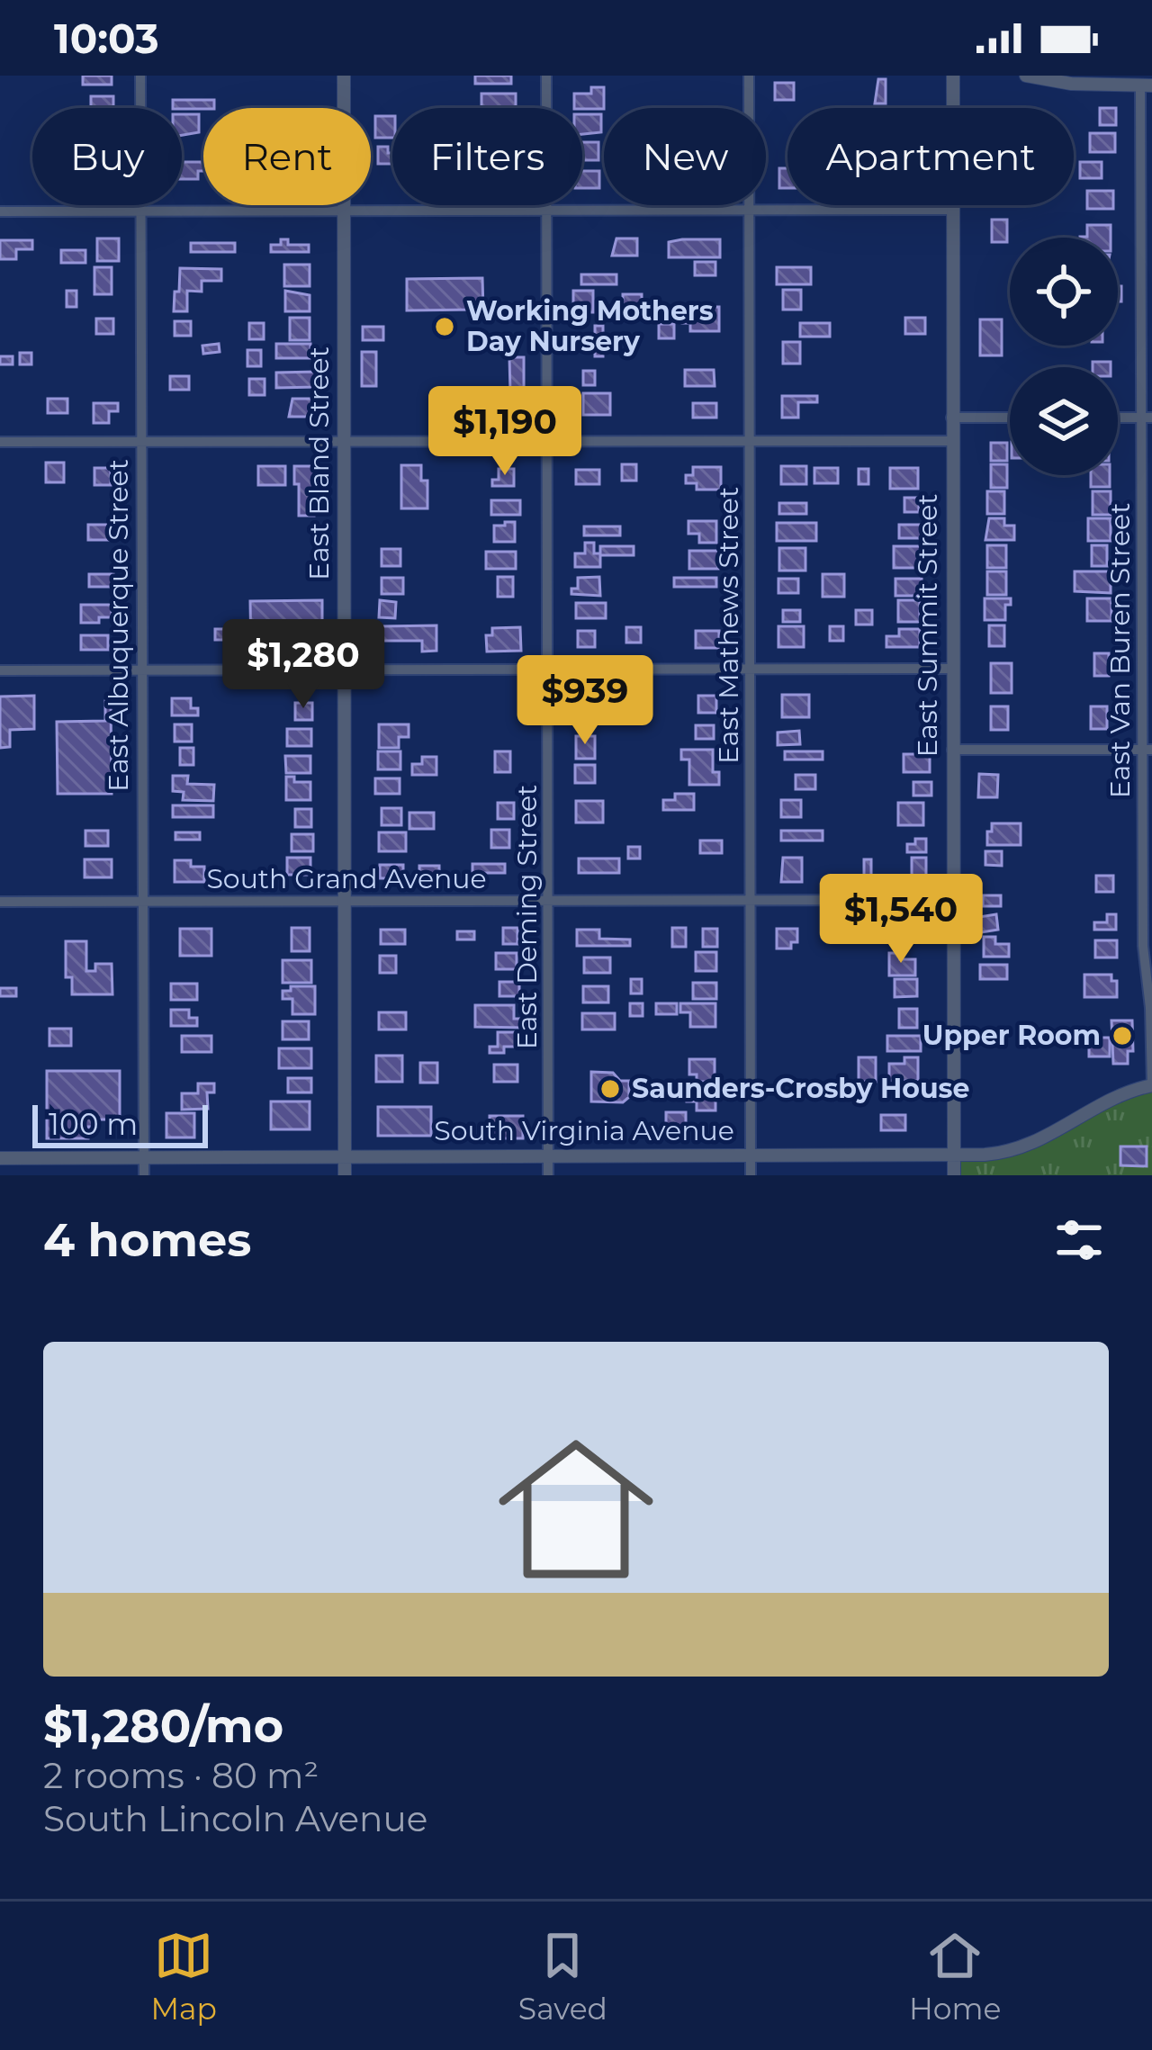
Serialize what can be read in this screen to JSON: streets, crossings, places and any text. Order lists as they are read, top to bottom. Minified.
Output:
{"streets":{"street":["East Bland Street","East Albuquerque Street","East Mathews Street","East Summit Street","East Van Buren Street","South Grand Avenue","East Deming Street","South Virginia Avenue"]},"crossings":[["East Bland Street","South Grand Avenue"],["East Bland Street","South Virginia Avenue"],["East Albuquerque Street","South Grand Avenue"],["East Albuquerque Street","South Virginia Avenue"],["East Mathews Street","South Grand Avenue"],["East Mathews Street","South Virginia Avenue"],["East Summit Street","South Grand Avenue"],["East Summit Street","South Virginia Avenue"],["East Van Buren Street","South Virginia Avenue"],["South Grand Avenue","East Deming Street"],["East Deming Street","South Virginia Avenue"]],"places":["Working Mothers Day Nursery","Upper Room","Saunders-Crosby House"],"scale_bar":"100 m","page":{"status":"10:03","chip":["Buy","Rent","Filters","New","Apartment"],"price":["$1,190","$1,280","$939","$1,540"],"scale":"100 m","heading":"4 homes","list":[{"name":"$1,280/mo","note":"2 rooms · 80 m² · South Lincoln Avenue"}],"tabs":["Map","Saved","Home"]}}
